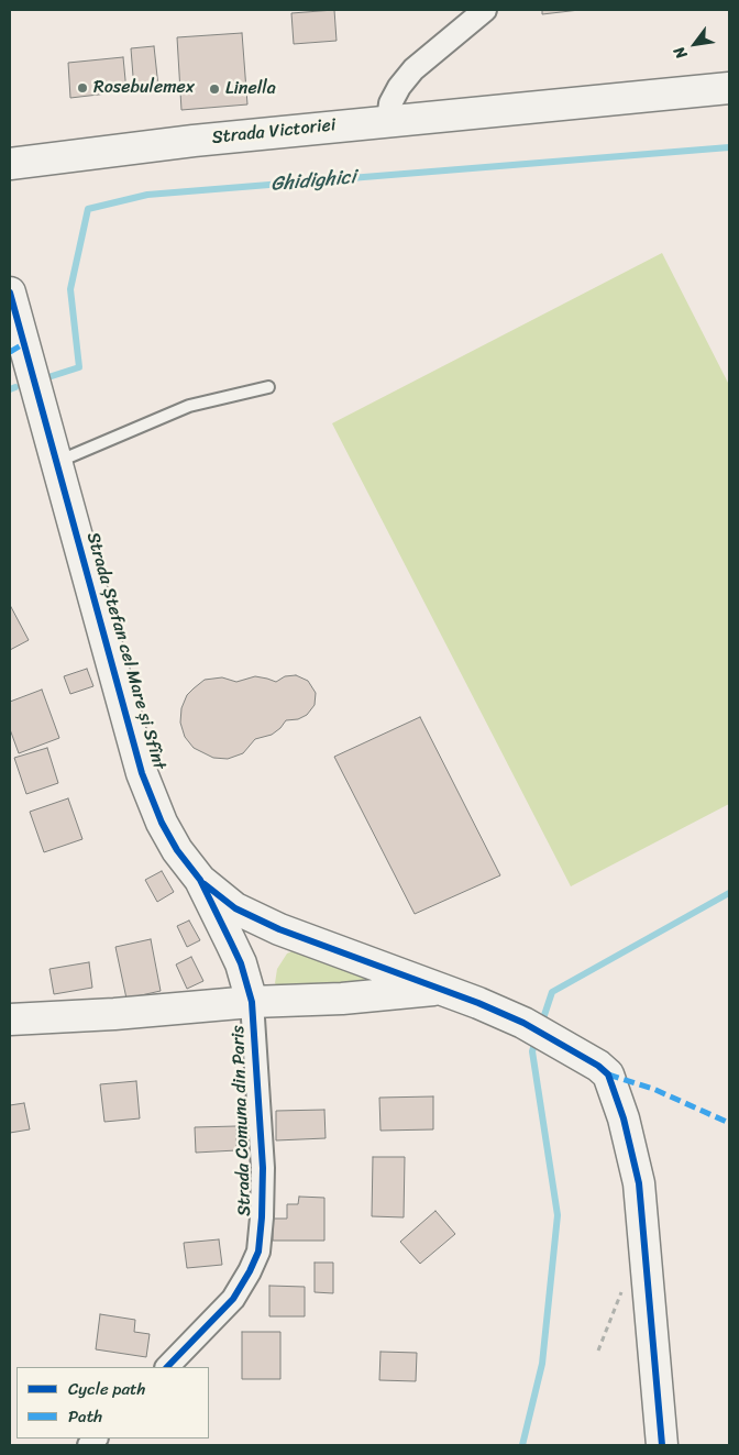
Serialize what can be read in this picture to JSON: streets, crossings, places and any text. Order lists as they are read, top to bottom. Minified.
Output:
{"streets":{"street":["Strada Victoriei","Strada Ștefan cel Mare și Sfînt","Strada Comuna din Paris"]},"crossings":[["Strada Ștefan cel Mare și Sfînt","Strada Comuna din Paris"]],"water":["Ghidighici"],"places":["Rosebulemex","Linella"],"legend":["Cycle path","Path"],"north":"bottom left"}
